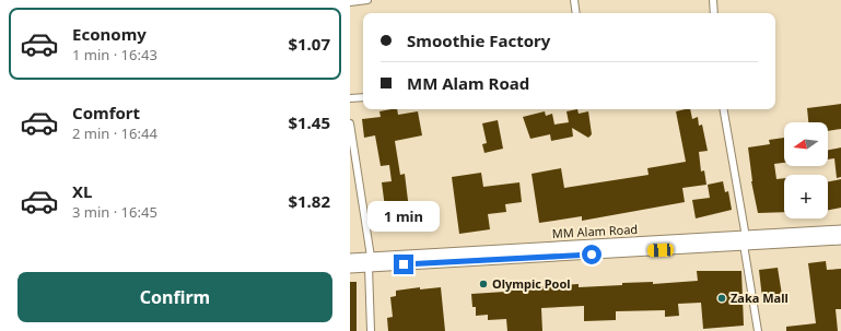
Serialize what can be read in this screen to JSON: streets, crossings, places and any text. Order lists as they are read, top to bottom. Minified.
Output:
{"streets":{"street":["MM Alam Road"]},"places":["Olympic Pool","Zaka Mall"],"north":"left","page":{"list":[{"name":"Economy","note":"1 min · 16:43","value":"$1.07"},{"name":"Comfort","note":"2 min · 16:44","value":"$1.45"},{"name":"XL","note":"3 min · 16:45","value":"$1.82"}],"banner":["Smoothie Factory","MM Alam Road"],"map_buttons":"+","bubble":"1 min","buttons":"Confirm"}}
